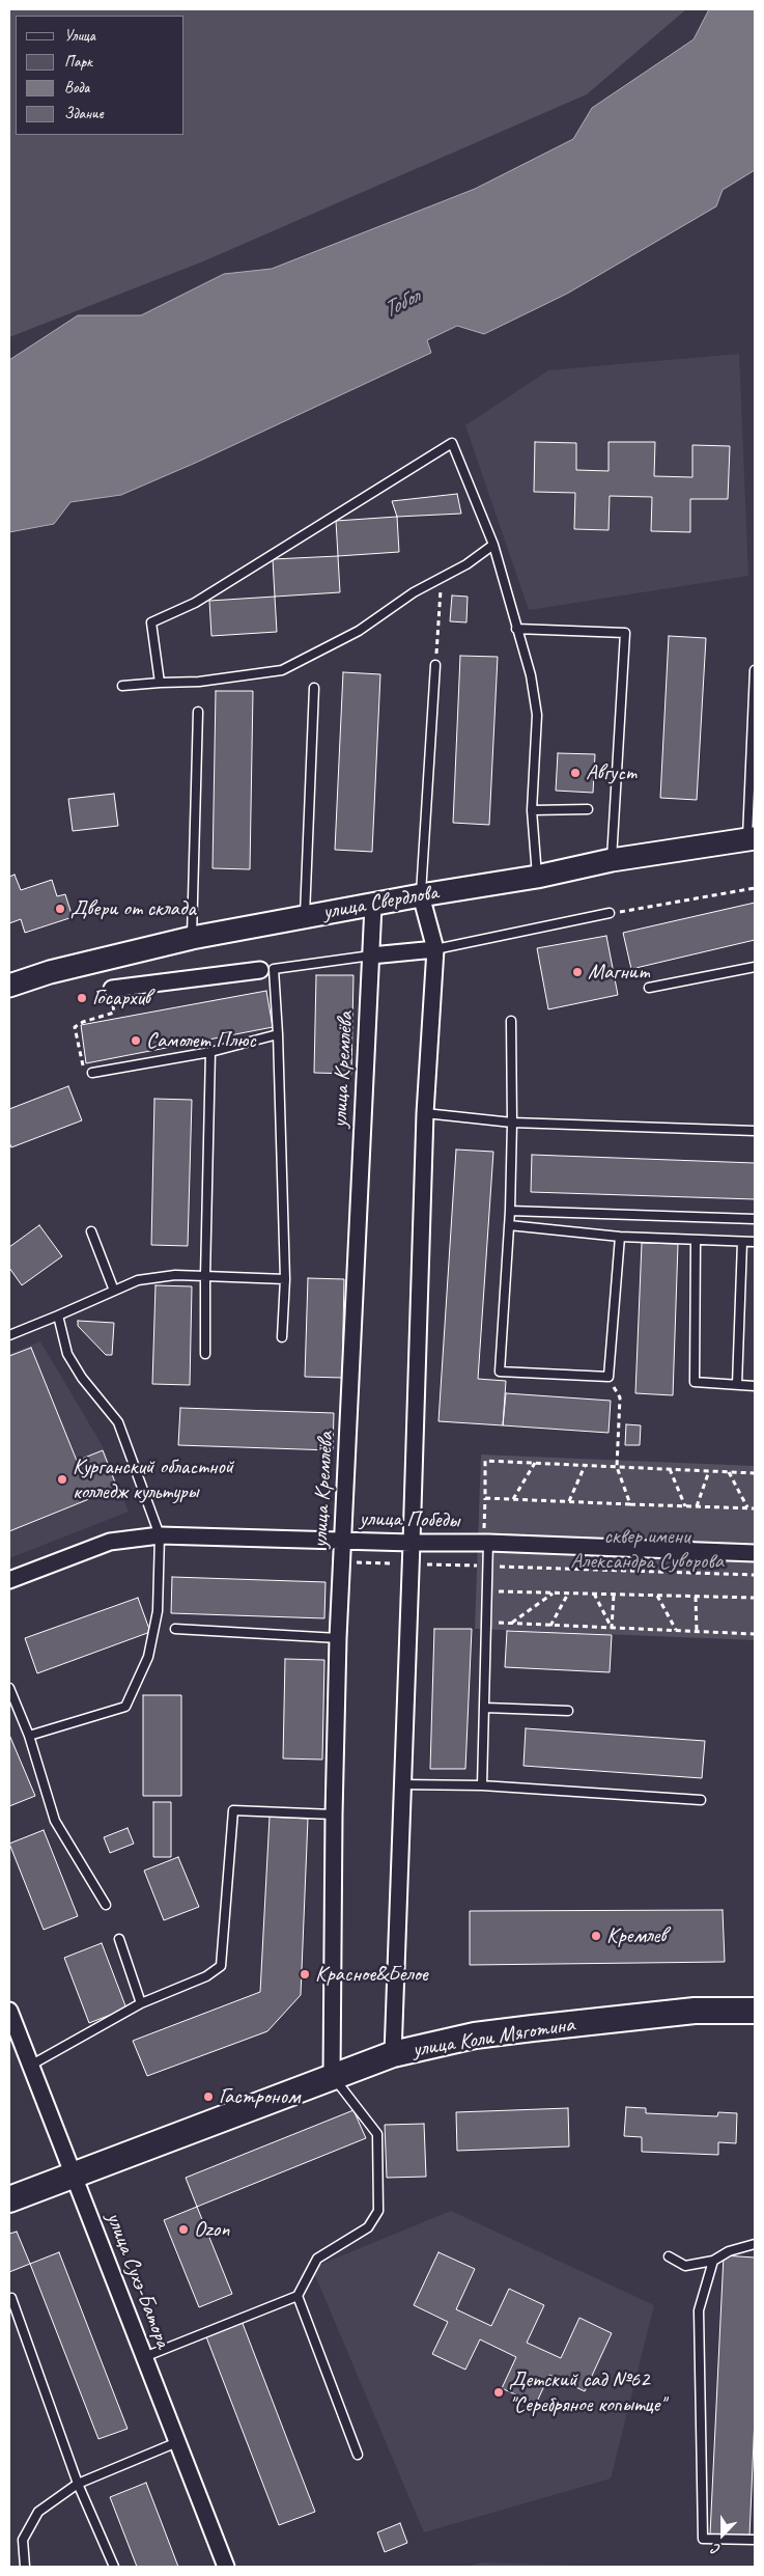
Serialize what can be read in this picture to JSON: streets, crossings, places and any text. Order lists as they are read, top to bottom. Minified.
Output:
{"streets":{"main road":["улица Свердлова","улица Коли Мяготина"],"street":["улица Кремлёва","улица Победы","улица Сухэ-Батора"]},"crossings":[["улица Свердлова","улица Кремлёва"],["улица Кремлёва","улица Победы"],["улица Кремлёва","улица Коли Мяготина"],["улица Коли Мяготина","улица Сухэ-Батора"]],"water":["Тобол"],"parks":["сквер имени Александра Суворова"],"places":["Август","Двери от склада","Магнит","Госархив","Самолет Плюс","Курганский областной колледж культуры","Кремлев","Красное&Белое","Гастроном","Ozon","Детский сад №62 \"Серебряное копытце\""],"legend":["Улица","Парк","Вода","Здание"],"north":"bottom"}
